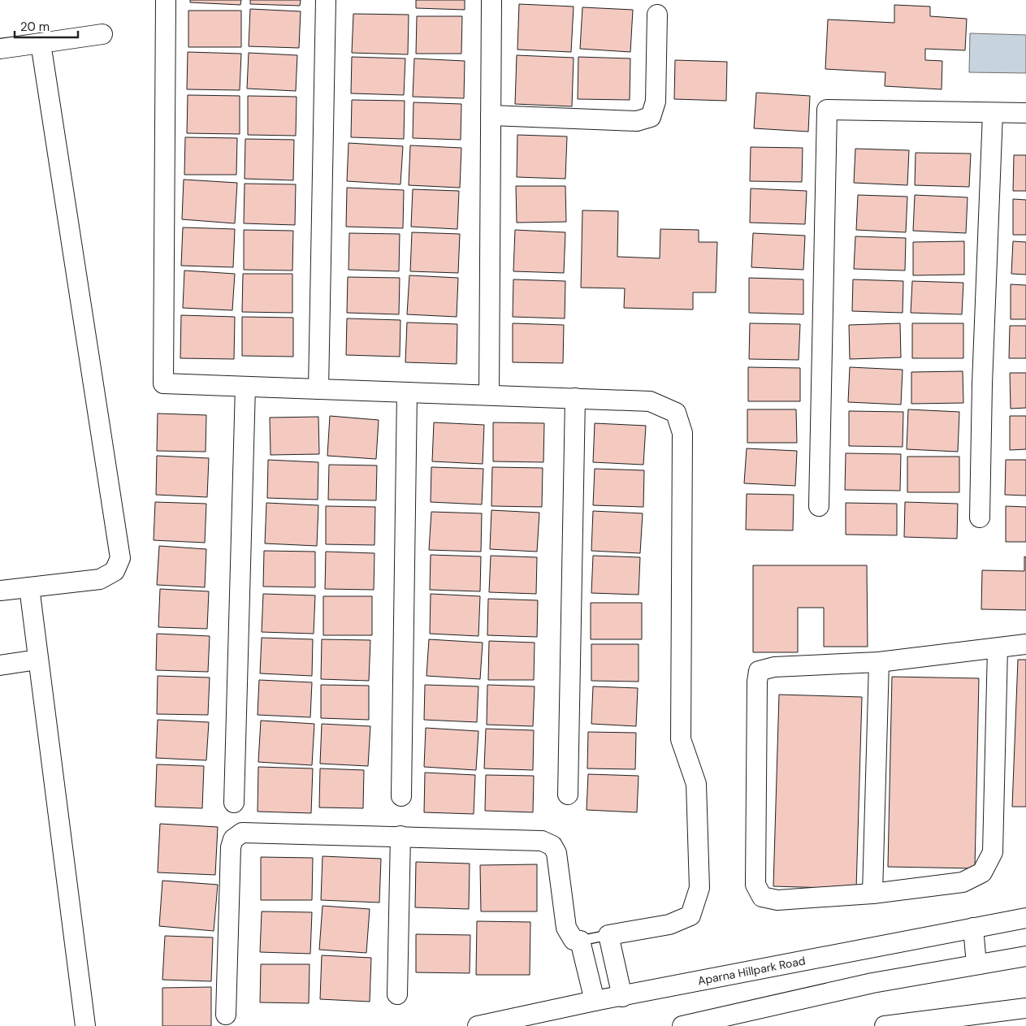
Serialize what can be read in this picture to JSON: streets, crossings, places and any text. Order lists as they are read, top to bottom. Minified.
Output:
{"streets":{"street":["Aparna Hillpark Road"]},"scale_bar":"20 m"}
